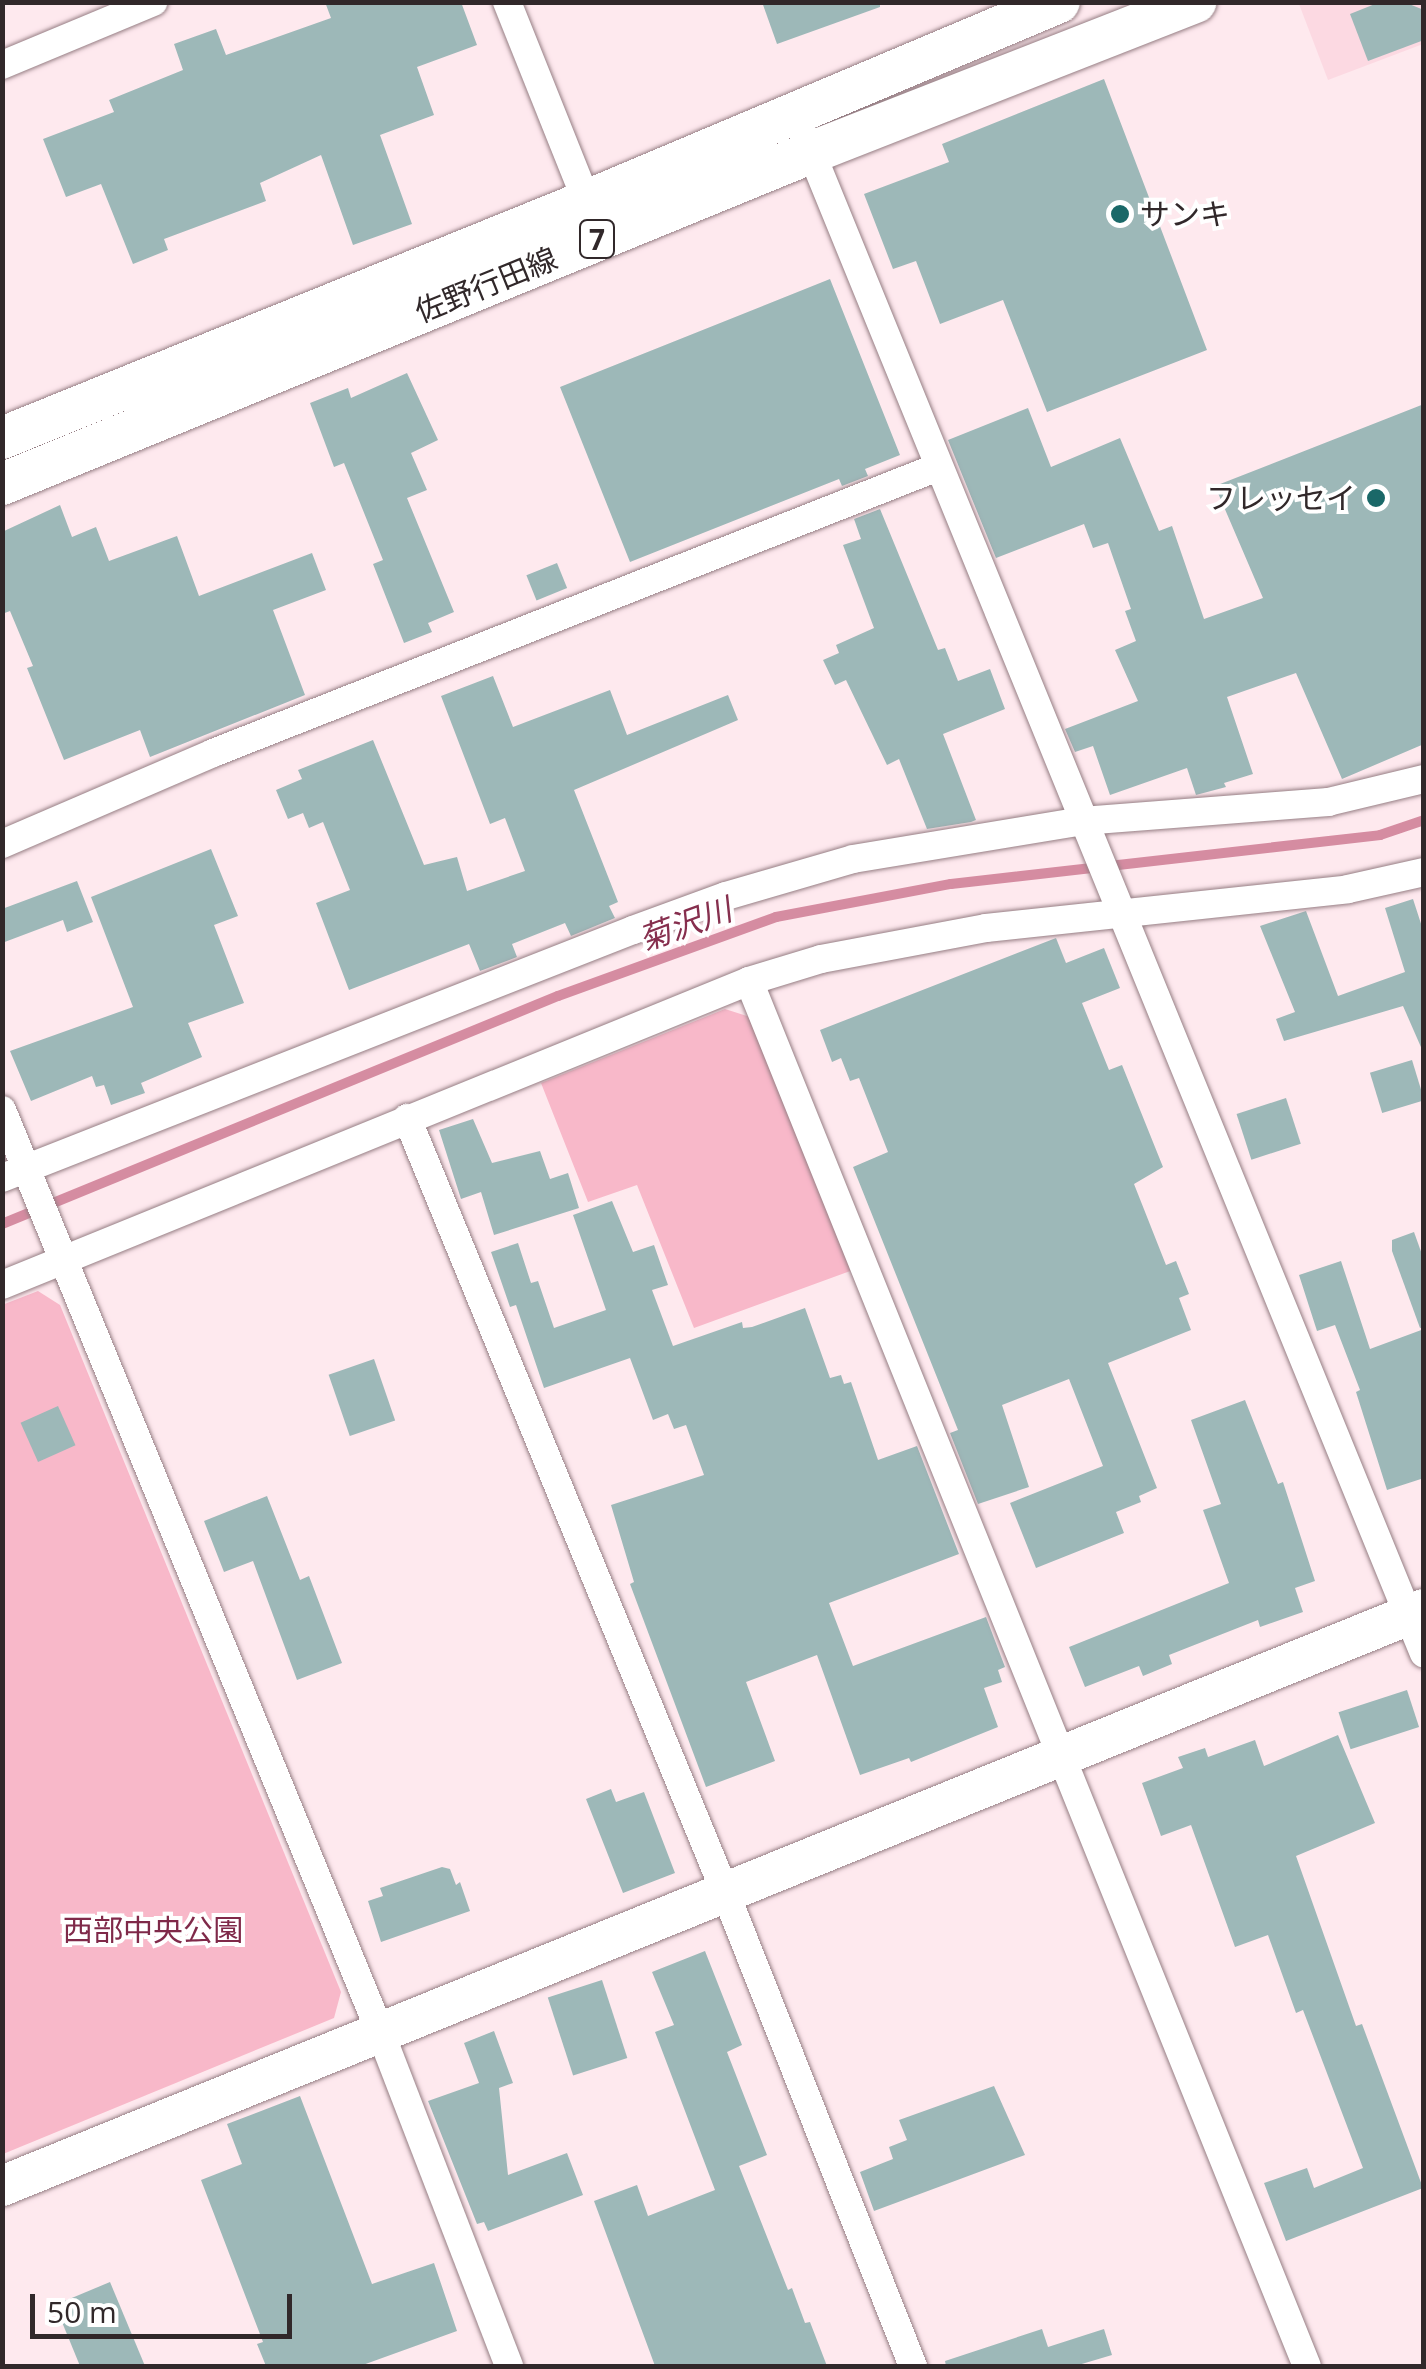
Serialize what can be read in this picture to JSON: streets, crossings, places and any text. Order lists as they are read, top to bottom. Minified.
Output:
{"streets":{"main road":["7","佐野行田線"]},"water":["菊沢川"],"parks":["西部中央公園"],"places":["サンキ","フレッセイ"],"scale_bar":"50 m"}
